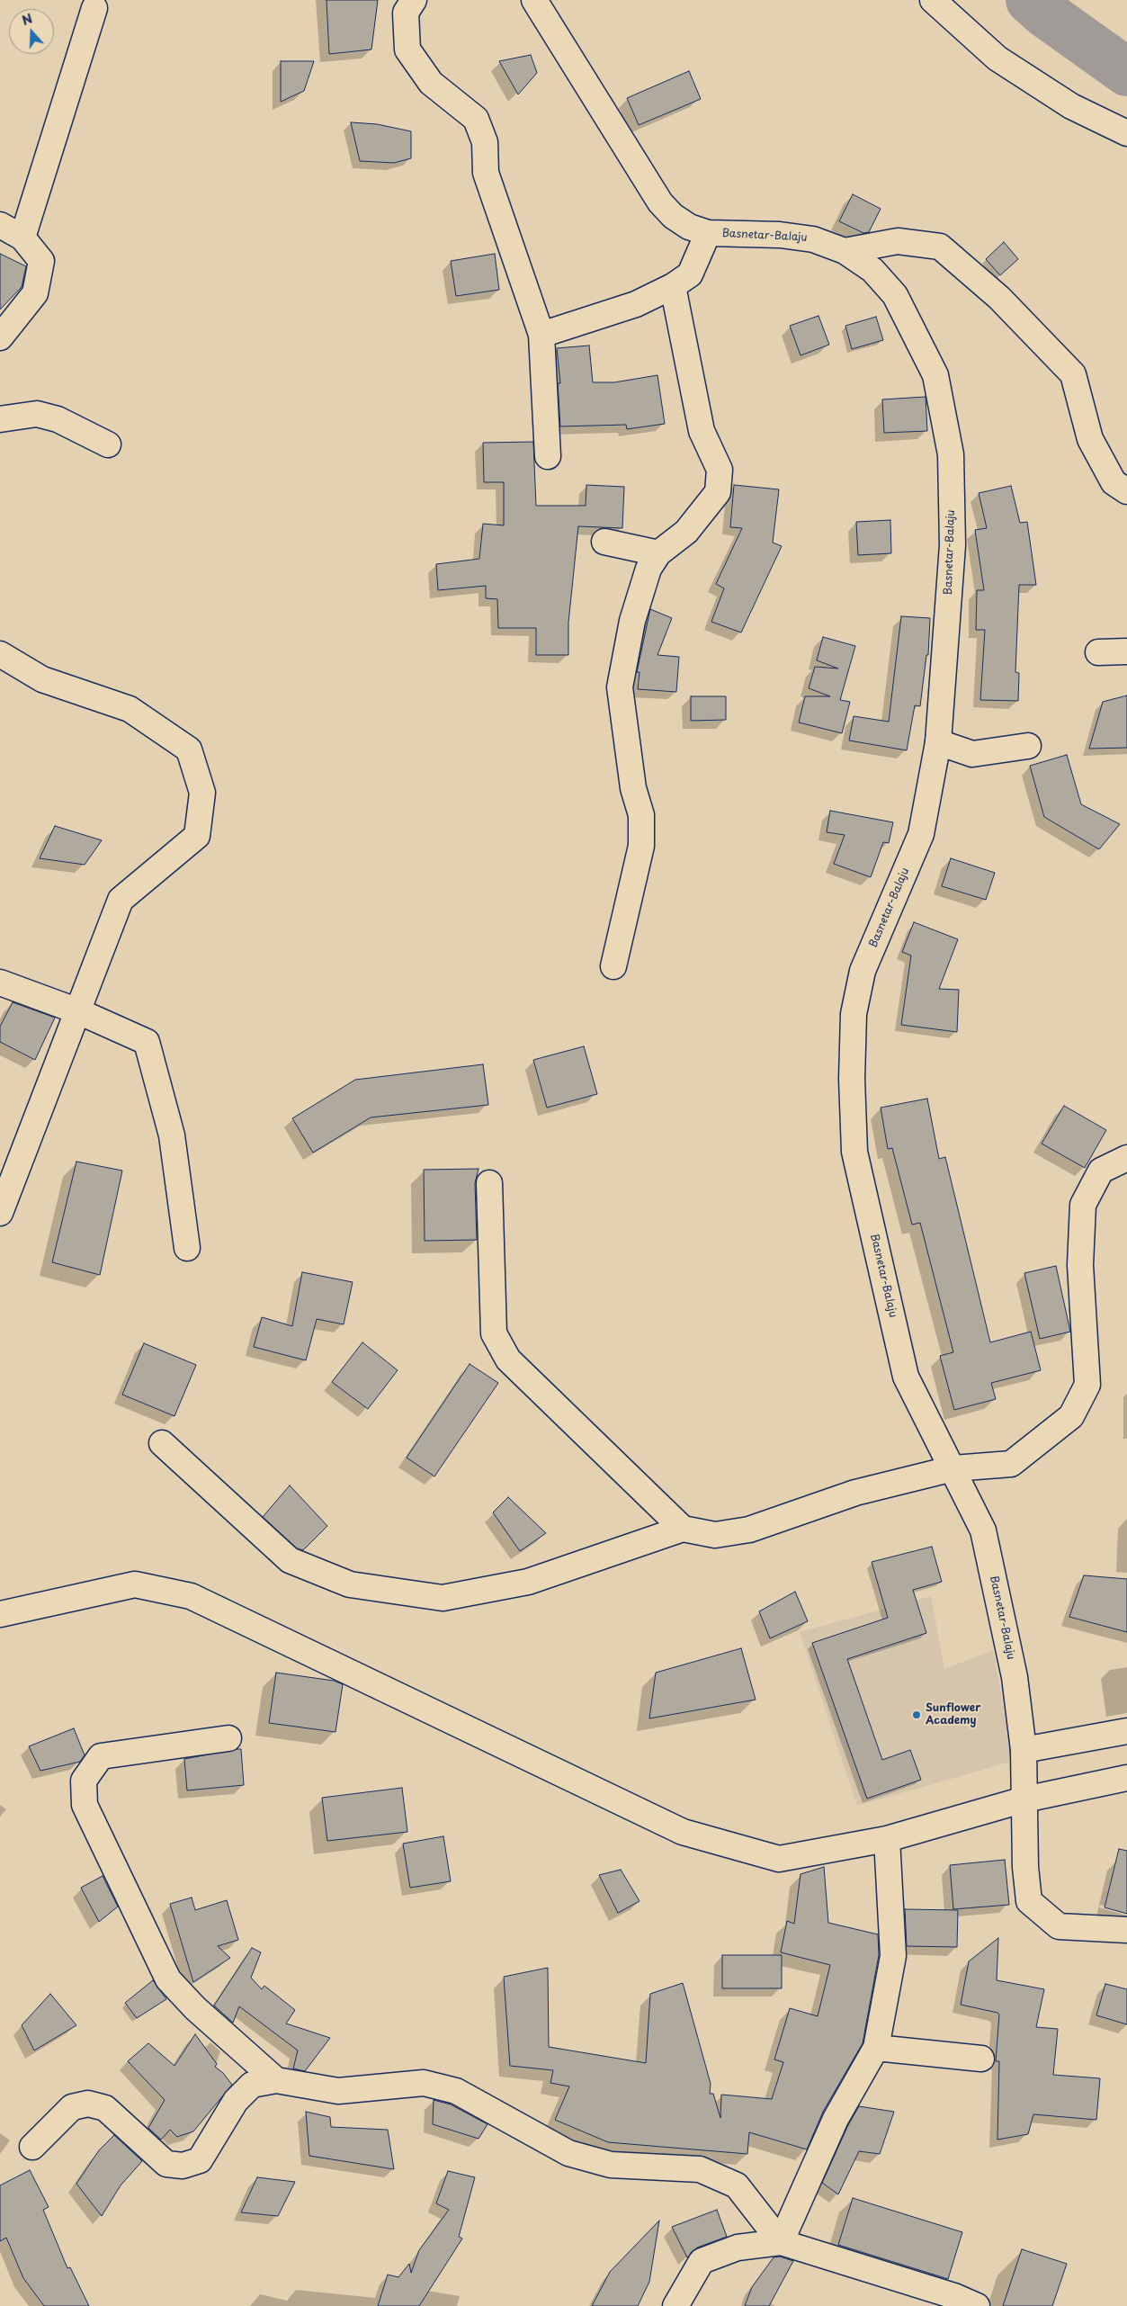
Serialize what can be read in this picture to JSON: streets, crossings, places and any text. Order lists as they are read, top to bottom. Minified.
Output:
{"streets":{"street":["Basnetar-Balaju"]},"places":["Sunflower Academy"],"north":"top"}
